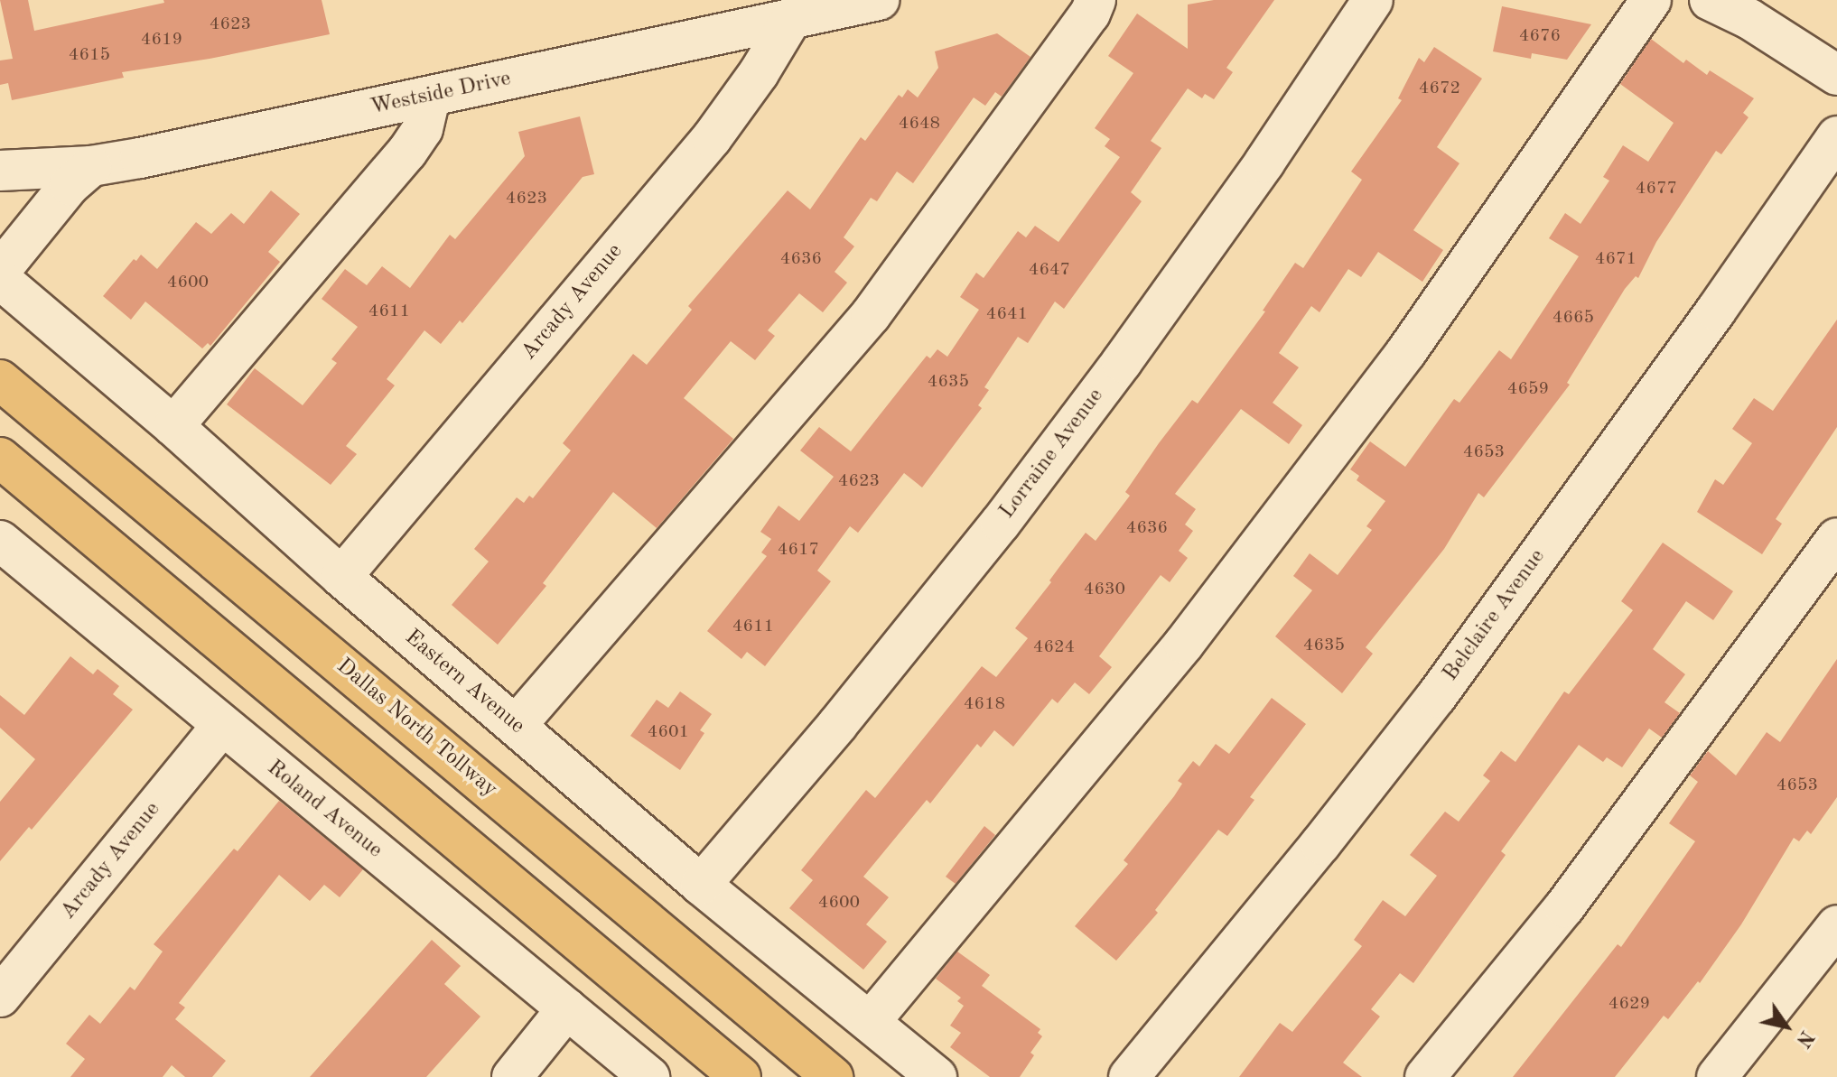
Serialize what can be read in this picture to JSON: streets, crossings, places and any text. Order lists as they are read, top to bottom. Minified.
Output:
{"streets":{"highway":["Dallas North Tollway"],"street":["Westside Drive","Arcady Avenue","Lorraine Avenue","Belclaire Avenue","Eastern Avenue","Roland Avenue"]},"crossings":[["Westside Drive","Arcady Avenue"],["Arcady Avenue","Eastern Avenue"],["Arcady Avenue","Roland Avenue"],["Lorraine Avenue","Eastern Avenue"]],"house_numbers":["4623","4676","4619","4615","4672","4648","4677","4623","4636","4671","4647","4600","4611","4641","4665","4635","4659","4653","4623","4636","4617","4630","4611","4635","4624","4618","4601","4653","4600","4629"],"north":"bottom right"}
